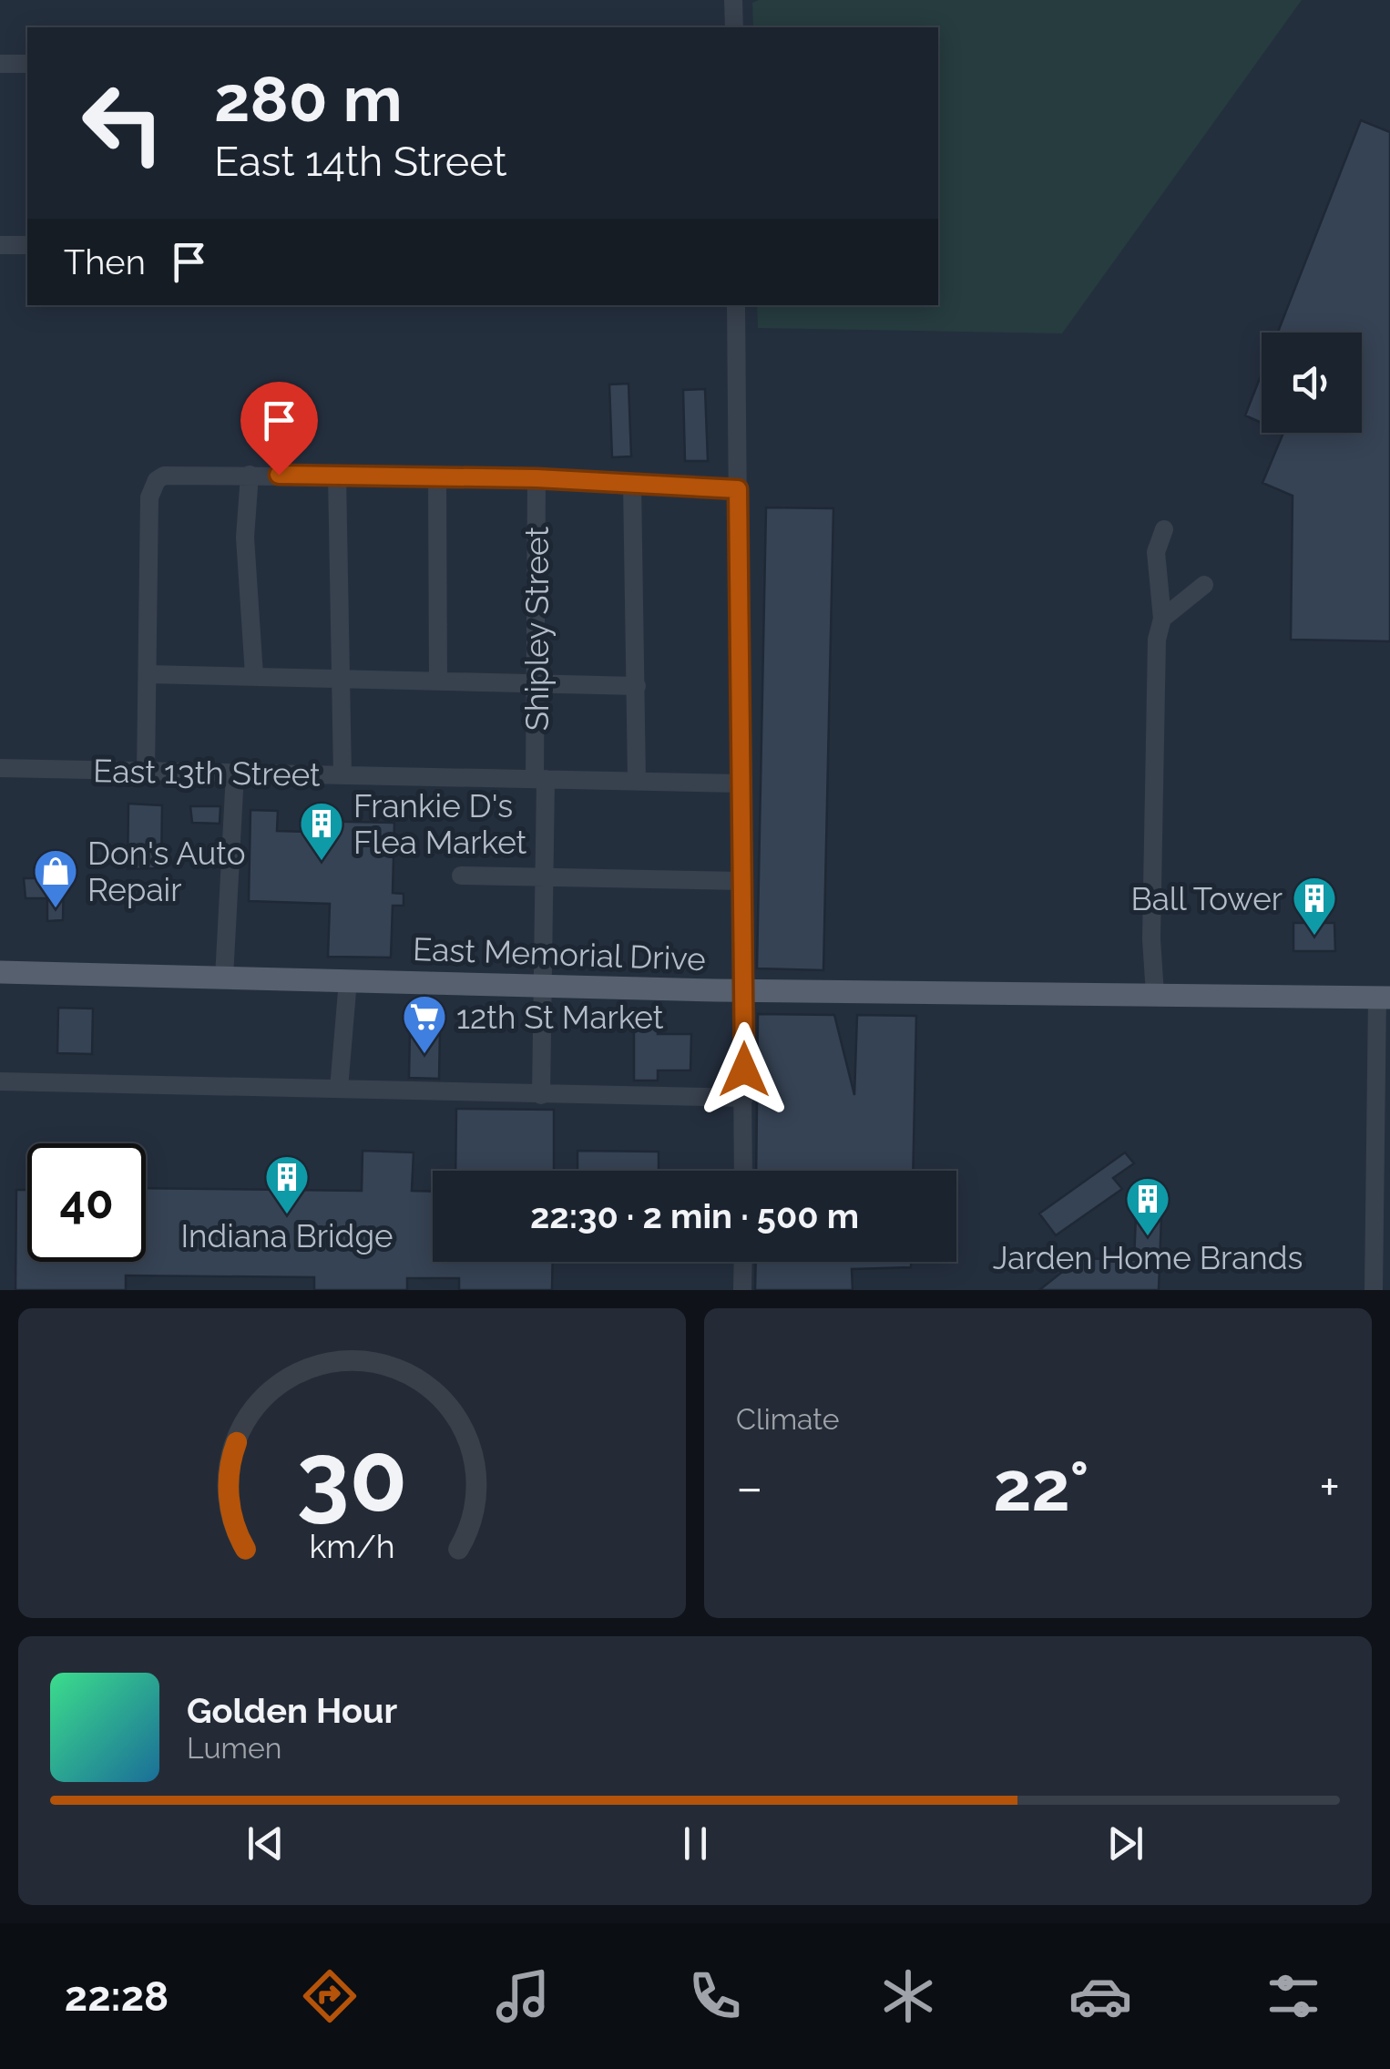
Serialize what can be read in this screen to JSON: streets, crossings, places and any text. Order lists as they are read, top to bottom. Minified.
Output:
{"streets":{"main road":["East Memorial Drive"],"street":["Shipley Street","East 13th Street"]},"crossings":[["Shipley Street","East 13th Street"],["Shipley Street","East Memorial Drive"]],"places":{"building":["Frankie D's Flea Market","Ball Tower","Indiana Bridge","Jarden Home Brands"],"shop":["Don's Auto Repair"],"supermarket":["12th St Market"]},"page":{"turn":["280 m","East 14th Street"],"then":"Then","limit":"40","trip":"22:30 · 2 min · 500 m","tile":"Climate","heat":["−","22°","+"],"song":["Golden Hour","Lumen"],"tabs":"22:28","gauge":["30","km/h"]}}
